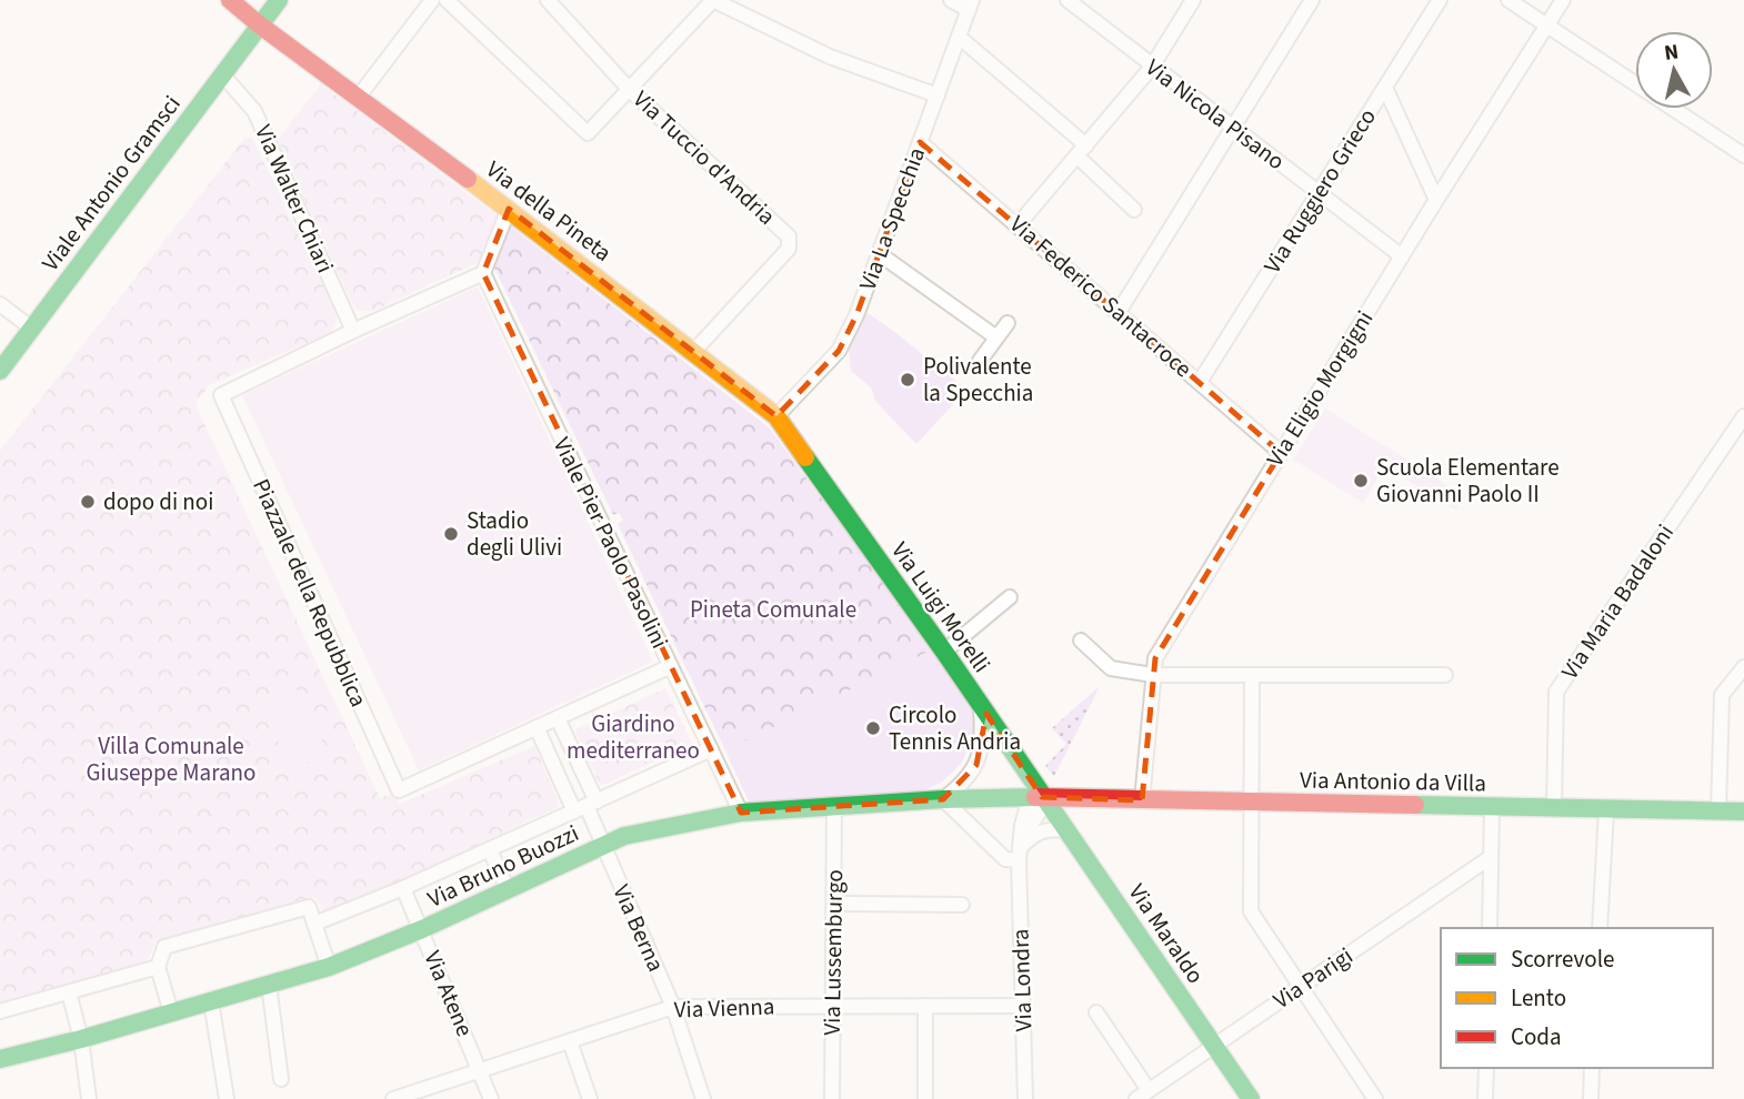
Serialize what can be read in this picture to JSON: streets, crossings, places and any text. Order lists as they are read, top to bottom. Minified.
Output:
{"streets":{"street":["Via Nicola Pisano","Via Tuccio d'Andria","Viale Antonio Gramsci","Via Ruggiero Grieco","Via Walter Chiari","Via della Pineta","Via La Specchia","Via Federico Santacroce","Via Eligio Morgigni","Viale Pier Paolo Pasolini","Piazzale della Repubblica","Via Maria Badaloni","Via Luigi Morelli","Via Antonio da Villa","Via Bruno Buozzi","Via Berna","Via Maraldo","Via Lussemburgo","Via Parigi","Via Londra","Via Atene","Via Vienna"]},"crossings":[["Via Nicola Pisano","Via Ruggiero Grieco"],["Via Nicola Pisano","Via Eligio Morgigni"],["Via Tuccio d'Andria","Via della Pineta"],["Viale Antonio Gramsci","Via Walter Chiari"],["Viale Antonio Gramsci","Via della Pineta"],["Via Ruggiero Grieco","Via Federico Santacroce"],["Via Walter Chiari","Piazzale della Repubblica"],["Via della Pineta","Via La Specchia"],["Via della Pineta","Via Luigi Morelli"],["Via La Specchia","Via Federico Santacroce"],["Via Federico Santacroce","Via Eligio Morgigni"],["Via Eligio Morgigni","Via Antonio da Villa"],["Viale Pier Paolo Pasolini","Via Bruno Buozzi"],["Via Maria Badaloni","Via Antonio da Villa"],["Via Luigi Morelli","Via Antonio da Villa"],["Via Luigi Morelli","Via Bruno Buozzi"],["Via Luigi Morelli","Via Maraldo"],["Via Luigi Morelli","Via Londra"],["Via Antonio da Villa","Via Bruno Buozzi"],["Via Antonio da Villa","Via Maraldo"],["Via Antonio da Villa","Via Londra"],["Via Bruno Buozzi","Via Berna"],["Via Bruno Buozzi","Via Maraldo"],["Via Bruno Buozzi","Via Lussemburgo"],["Via Bruno Buozzi","Via Londra"],["Via Bruno Buozzi","Via Atene"],["Via Berna","Via Vienna"],["Via Maraldo","Via Parigi"],["Via Maraldo","Via Londra"],["Via Lussemburgo","Via Vienna"],["Via Londra","Via Vienna"],["Via Atene","Via Vienna"]],"parks":["Pineta Comunale","Giardino mediterraneo","Villa Comunale Giuseppe Marano"],"places":["Polivalente la Specchia","Scuola Elementare Giovanni Paolo II","dopo di noi","Stadio degli Ulivi","Circolo Tennis Andria"],"legend":["Scorrevole","Lento","Coda"],"north":"top"}
